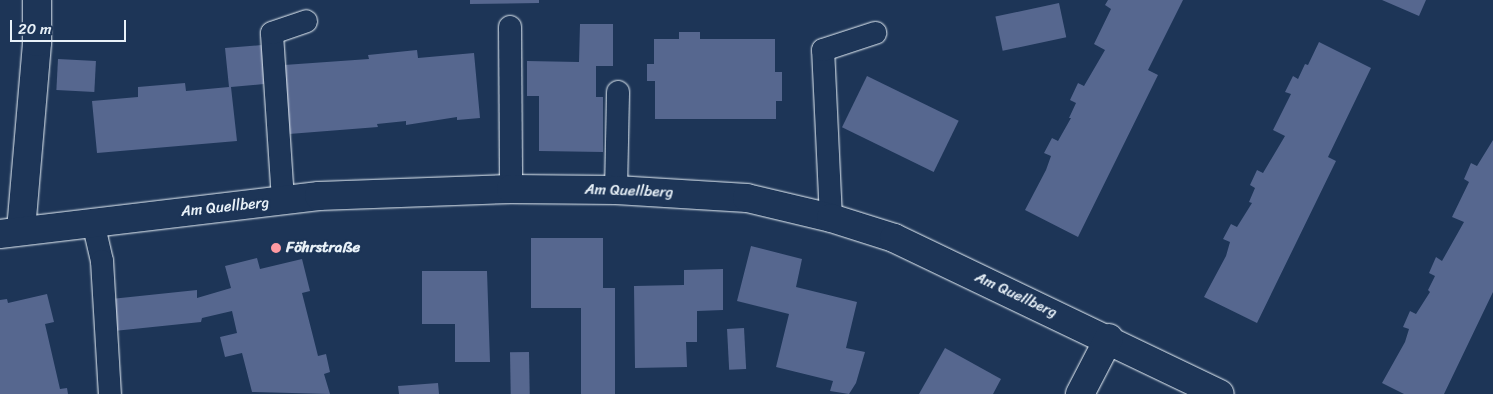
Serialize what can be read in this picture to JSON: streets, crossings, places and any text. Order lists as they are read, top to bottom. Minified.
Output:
{"streets":{"street":["Am Quellberg"]},"places":["Föhrstraße"],"scale_bar":"20 m"}
